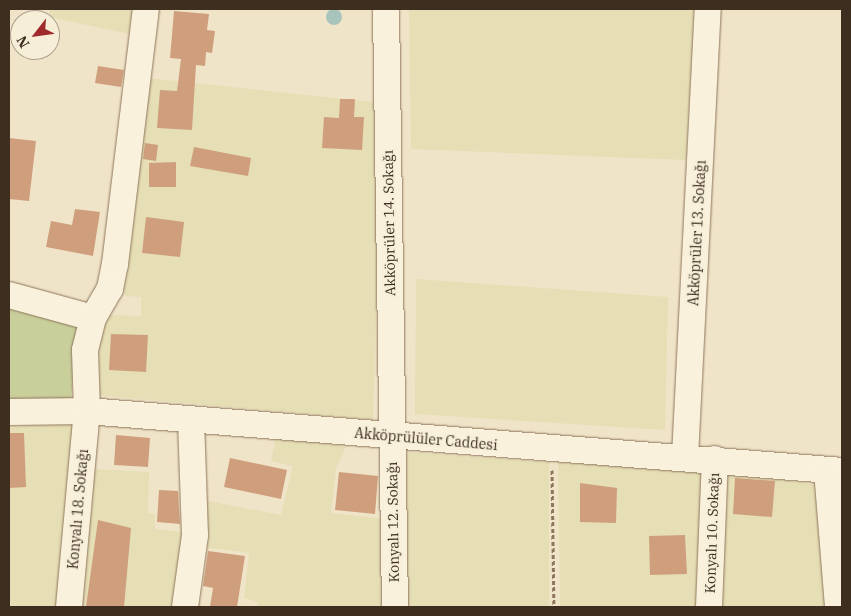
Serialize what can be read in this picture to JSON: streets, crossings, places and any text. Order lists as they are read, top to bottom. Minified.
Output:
{"streets":{"street":["Akköprüler 14. Sokağı","Akköprüler 13. Sokağı","Akköprülüler Caddesi","Konyalı 18. Sokağı","Konyalı 12. Sokağı","Konyalı 10. Sokağı"]},"crossings":[["Akköprüler 14. Sokağı","Akköprülüler Caddesi"],["Akköprüler 14. Sokağı","Konyalı 12. Sokağı"],["Akköprüler 13. Sokağı","Akköprülüler Caddesi"],["Akköprülüler Caddesi","Konyalı 18. Sokağı"],["Akköprülüler Caddesi","Konyalı 12. Sokağı"],["Akköprülüler Caddesi","Konyalı 10. Sokağı"]],"north":"bottom left"}
